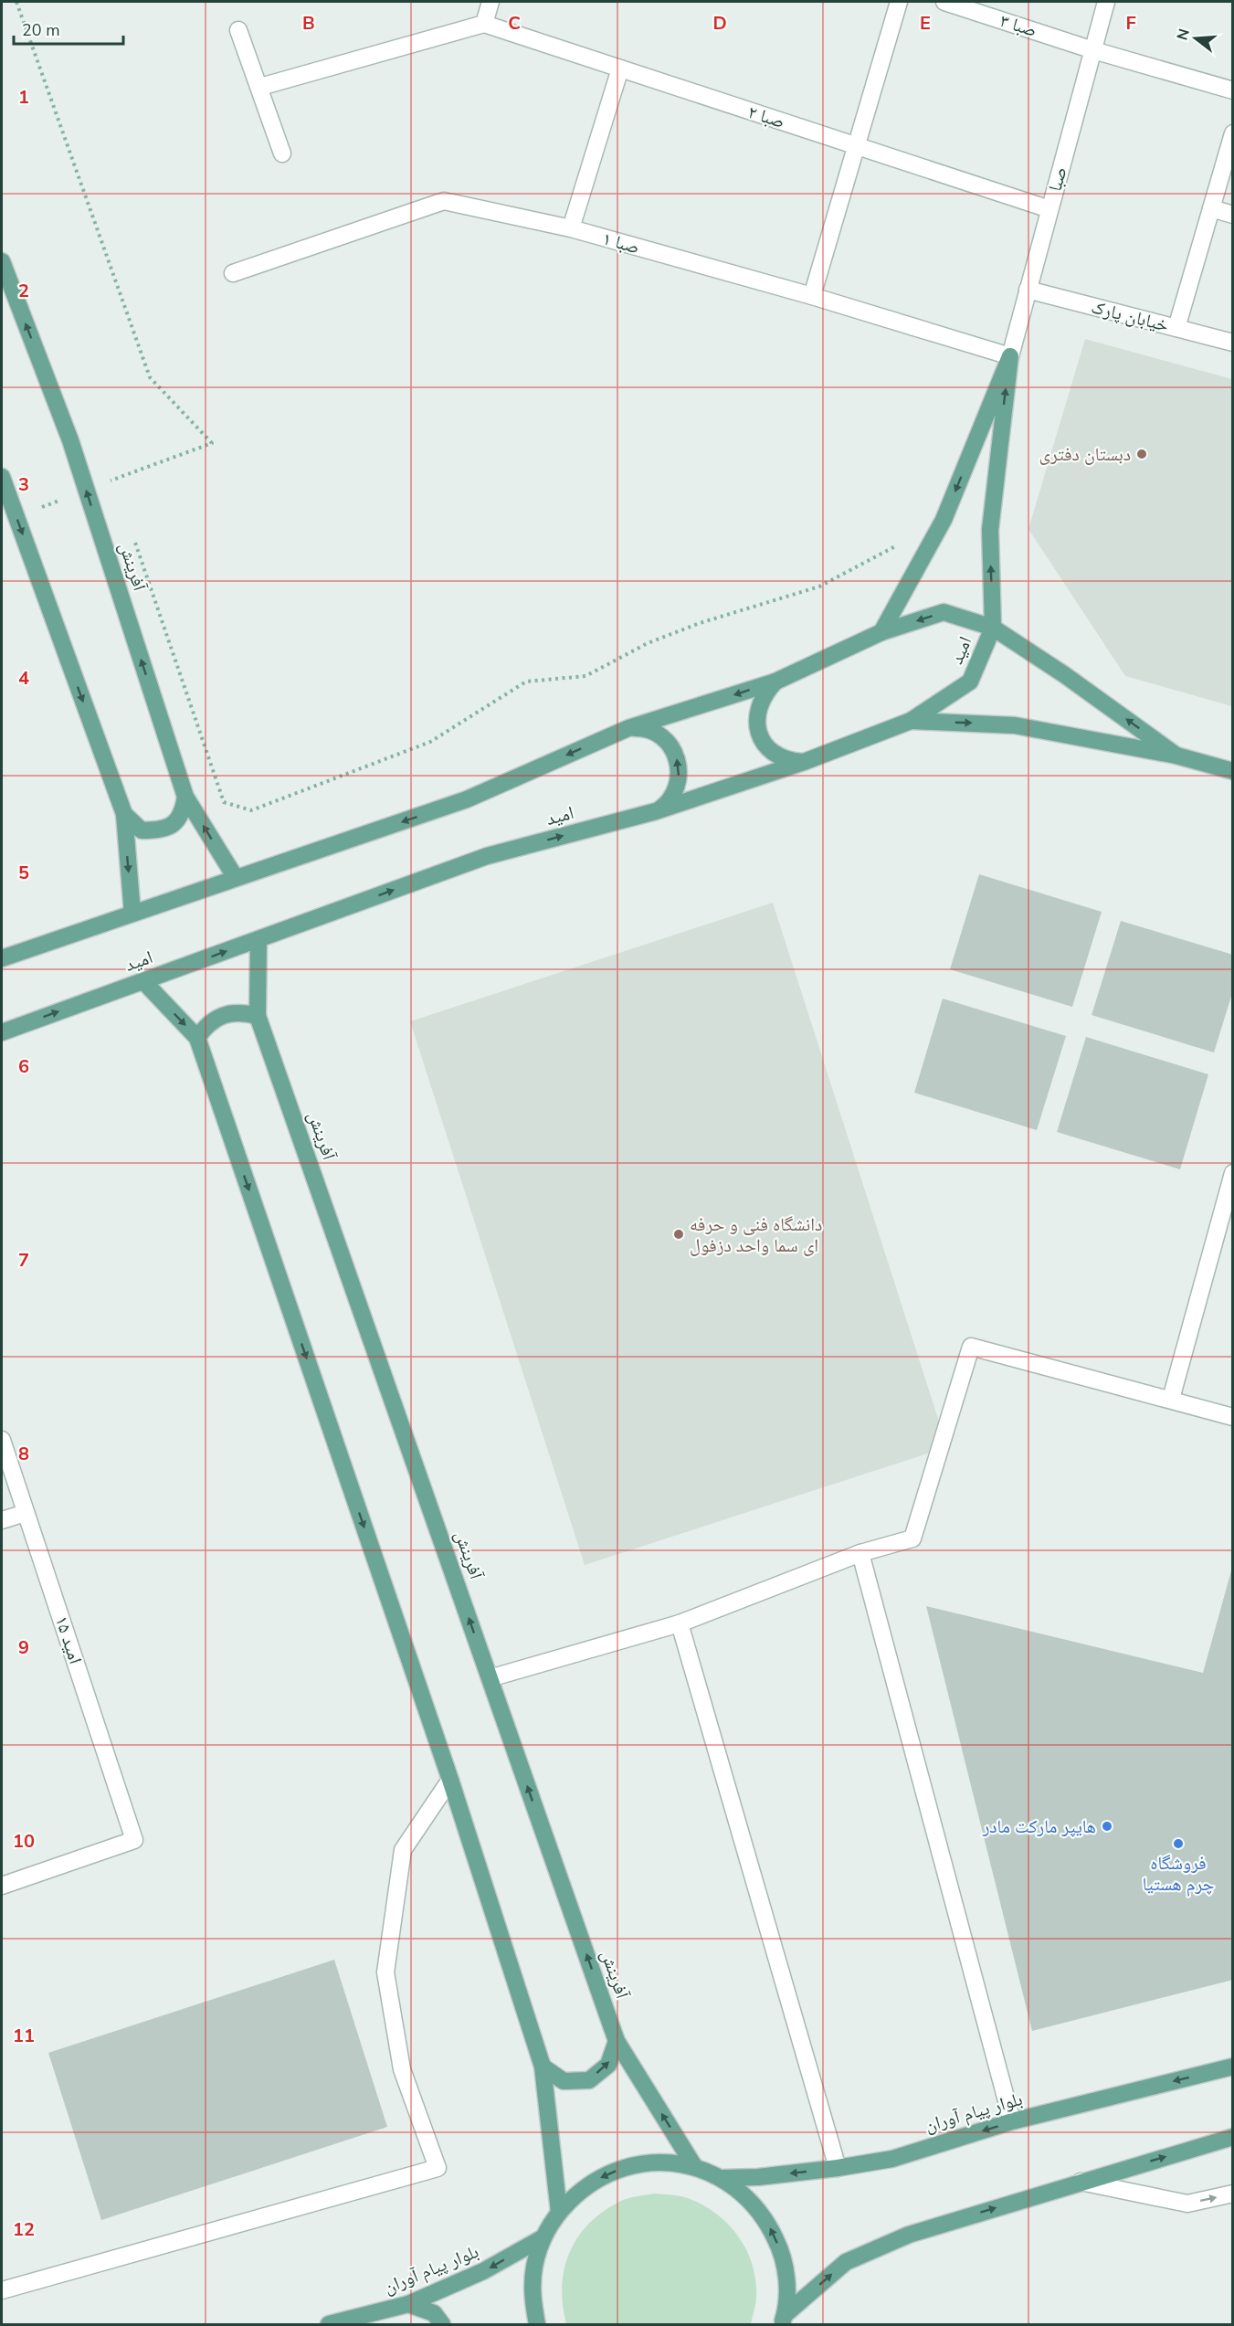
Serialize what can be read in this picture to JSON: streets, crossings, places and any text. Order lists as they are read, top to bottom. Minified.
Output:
{"streets":{"main road":["آفرینش","امید","بلوار پیام آوران"],"street":["صبا ۳","صبا ۲","صبا","صبا ۱","خیابان پارک","امید ۱۵"]},"crossings":[["صبا ۳","صبا"],["صبا ۲","صبا"],["صبا","صبا ۱"],["صبا","خیابان پارک"],["آفرینش","امید"]],"places":["دبستان دفتری","دانشگاه فنی و حرفه ای سما واحد دزفول","هایپر مارکت مادر","فروشگاه چرم هستیا"],"scale_bar":"20 m","north":"left","grid":{"columns":["B","C","D","E","F"],"rows":["1","2","3","4","5","6","7","8","9","10","11","12"]}}
